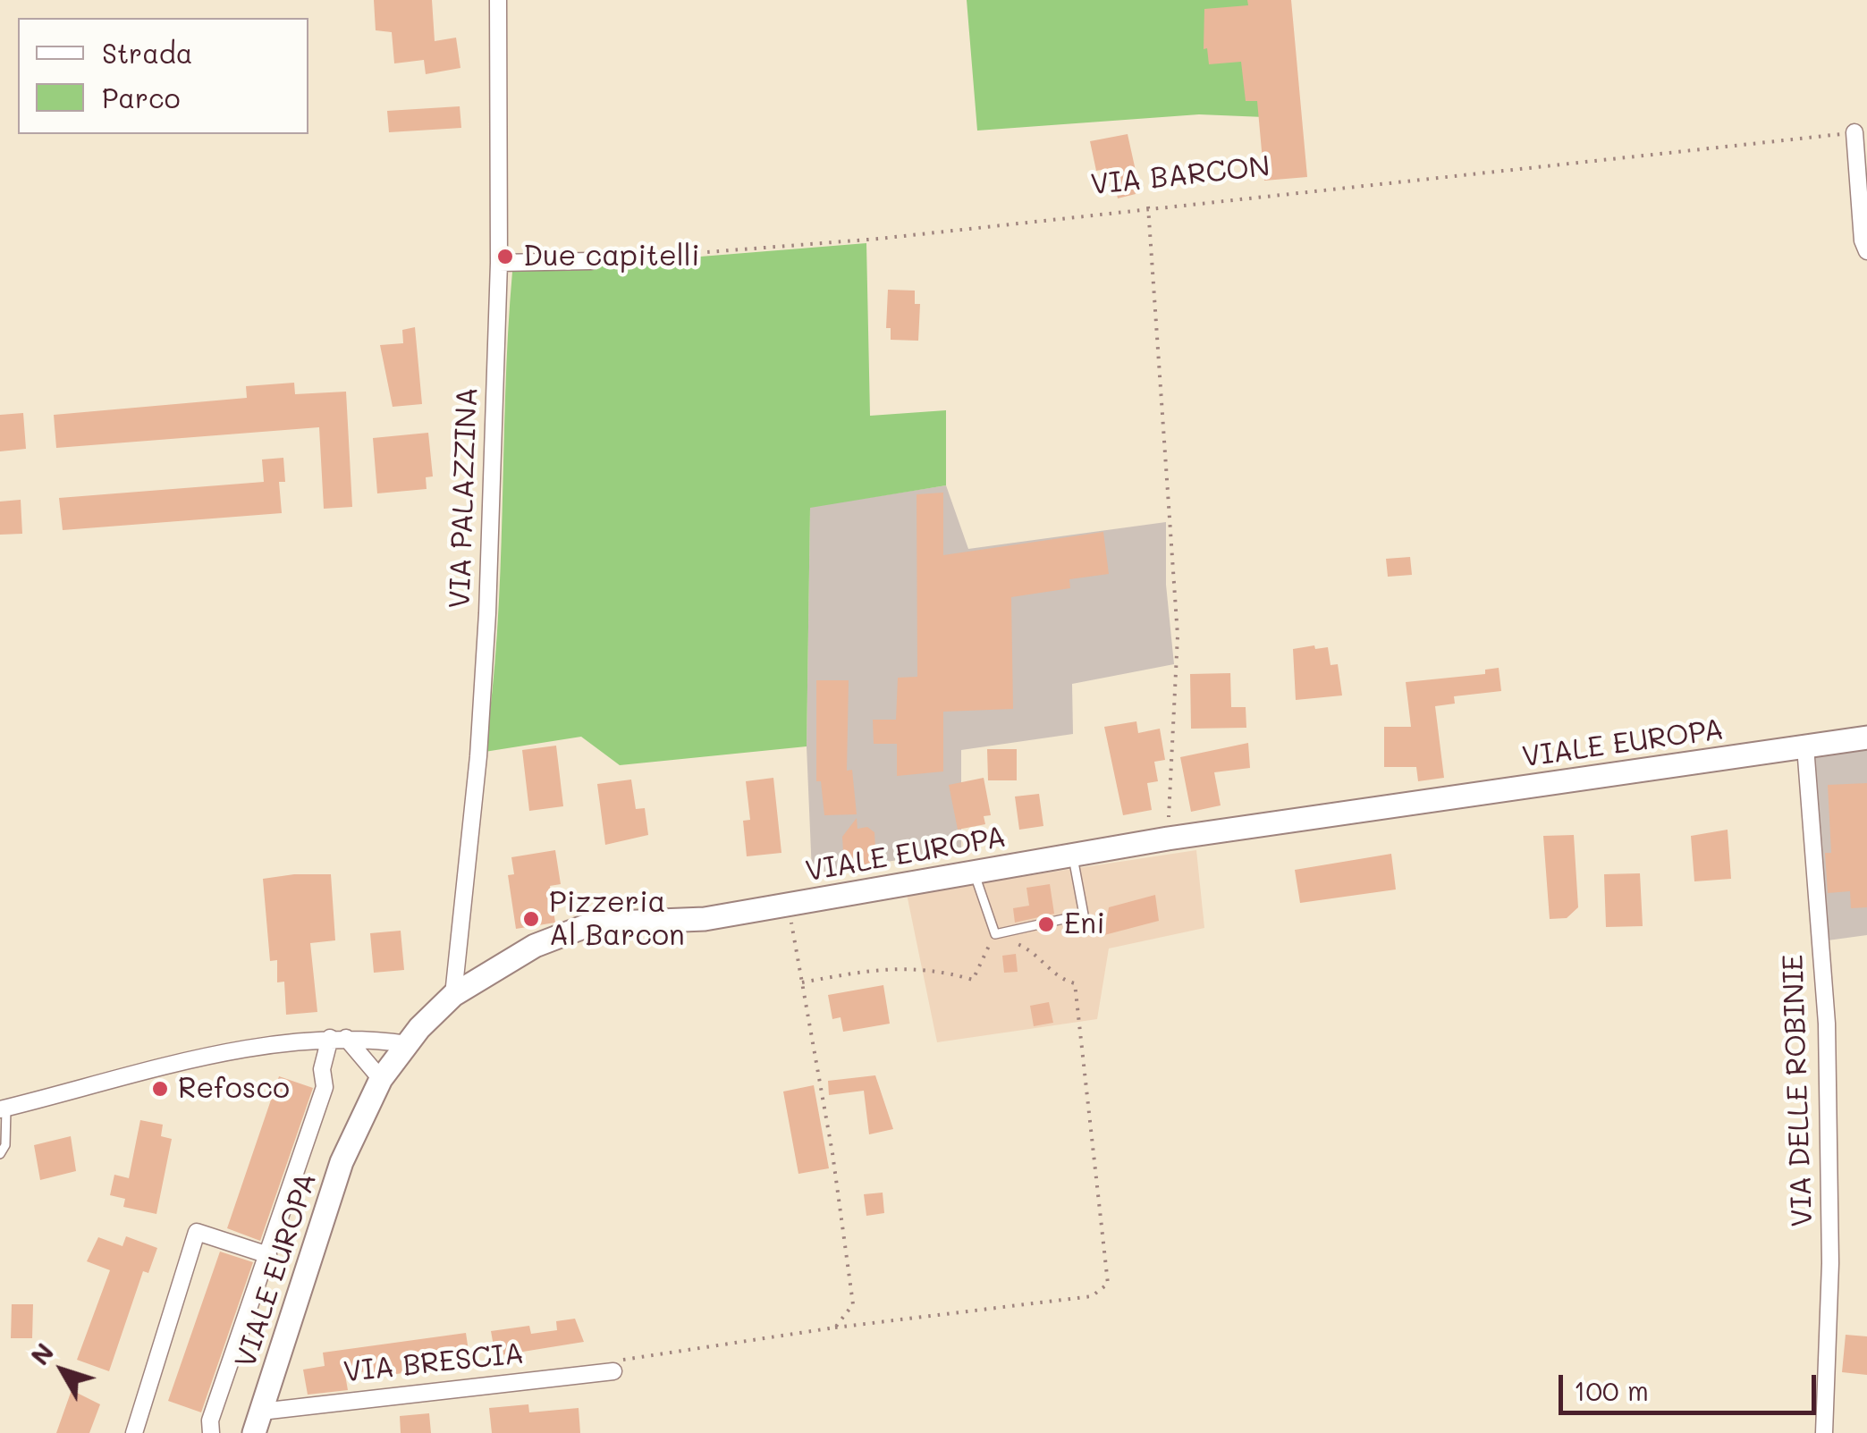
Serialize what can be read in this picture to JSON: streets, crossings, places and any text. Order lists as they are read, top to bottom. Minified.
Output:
{"streets":{"main road":["VIALE EUROPA"],"street":["VIA PALAZZINA","VIA DELLE ROBINIE","VIA BRESCIA"],"path":["VIA BARCON"]},"crossings":[["VIA PALAZZINA","VIALE EUROPA"],["VIALE EUROPA","VIA DELLE ROBINIE"],["VIALE EUROPA","VIA BRESCIA"]],"places":["Due capitelli","Pizzeria Al Barcon","Eni","Refosco"],"legend":["Strada","Parco"],"scale_bar":"100 m","north":"top left"}
